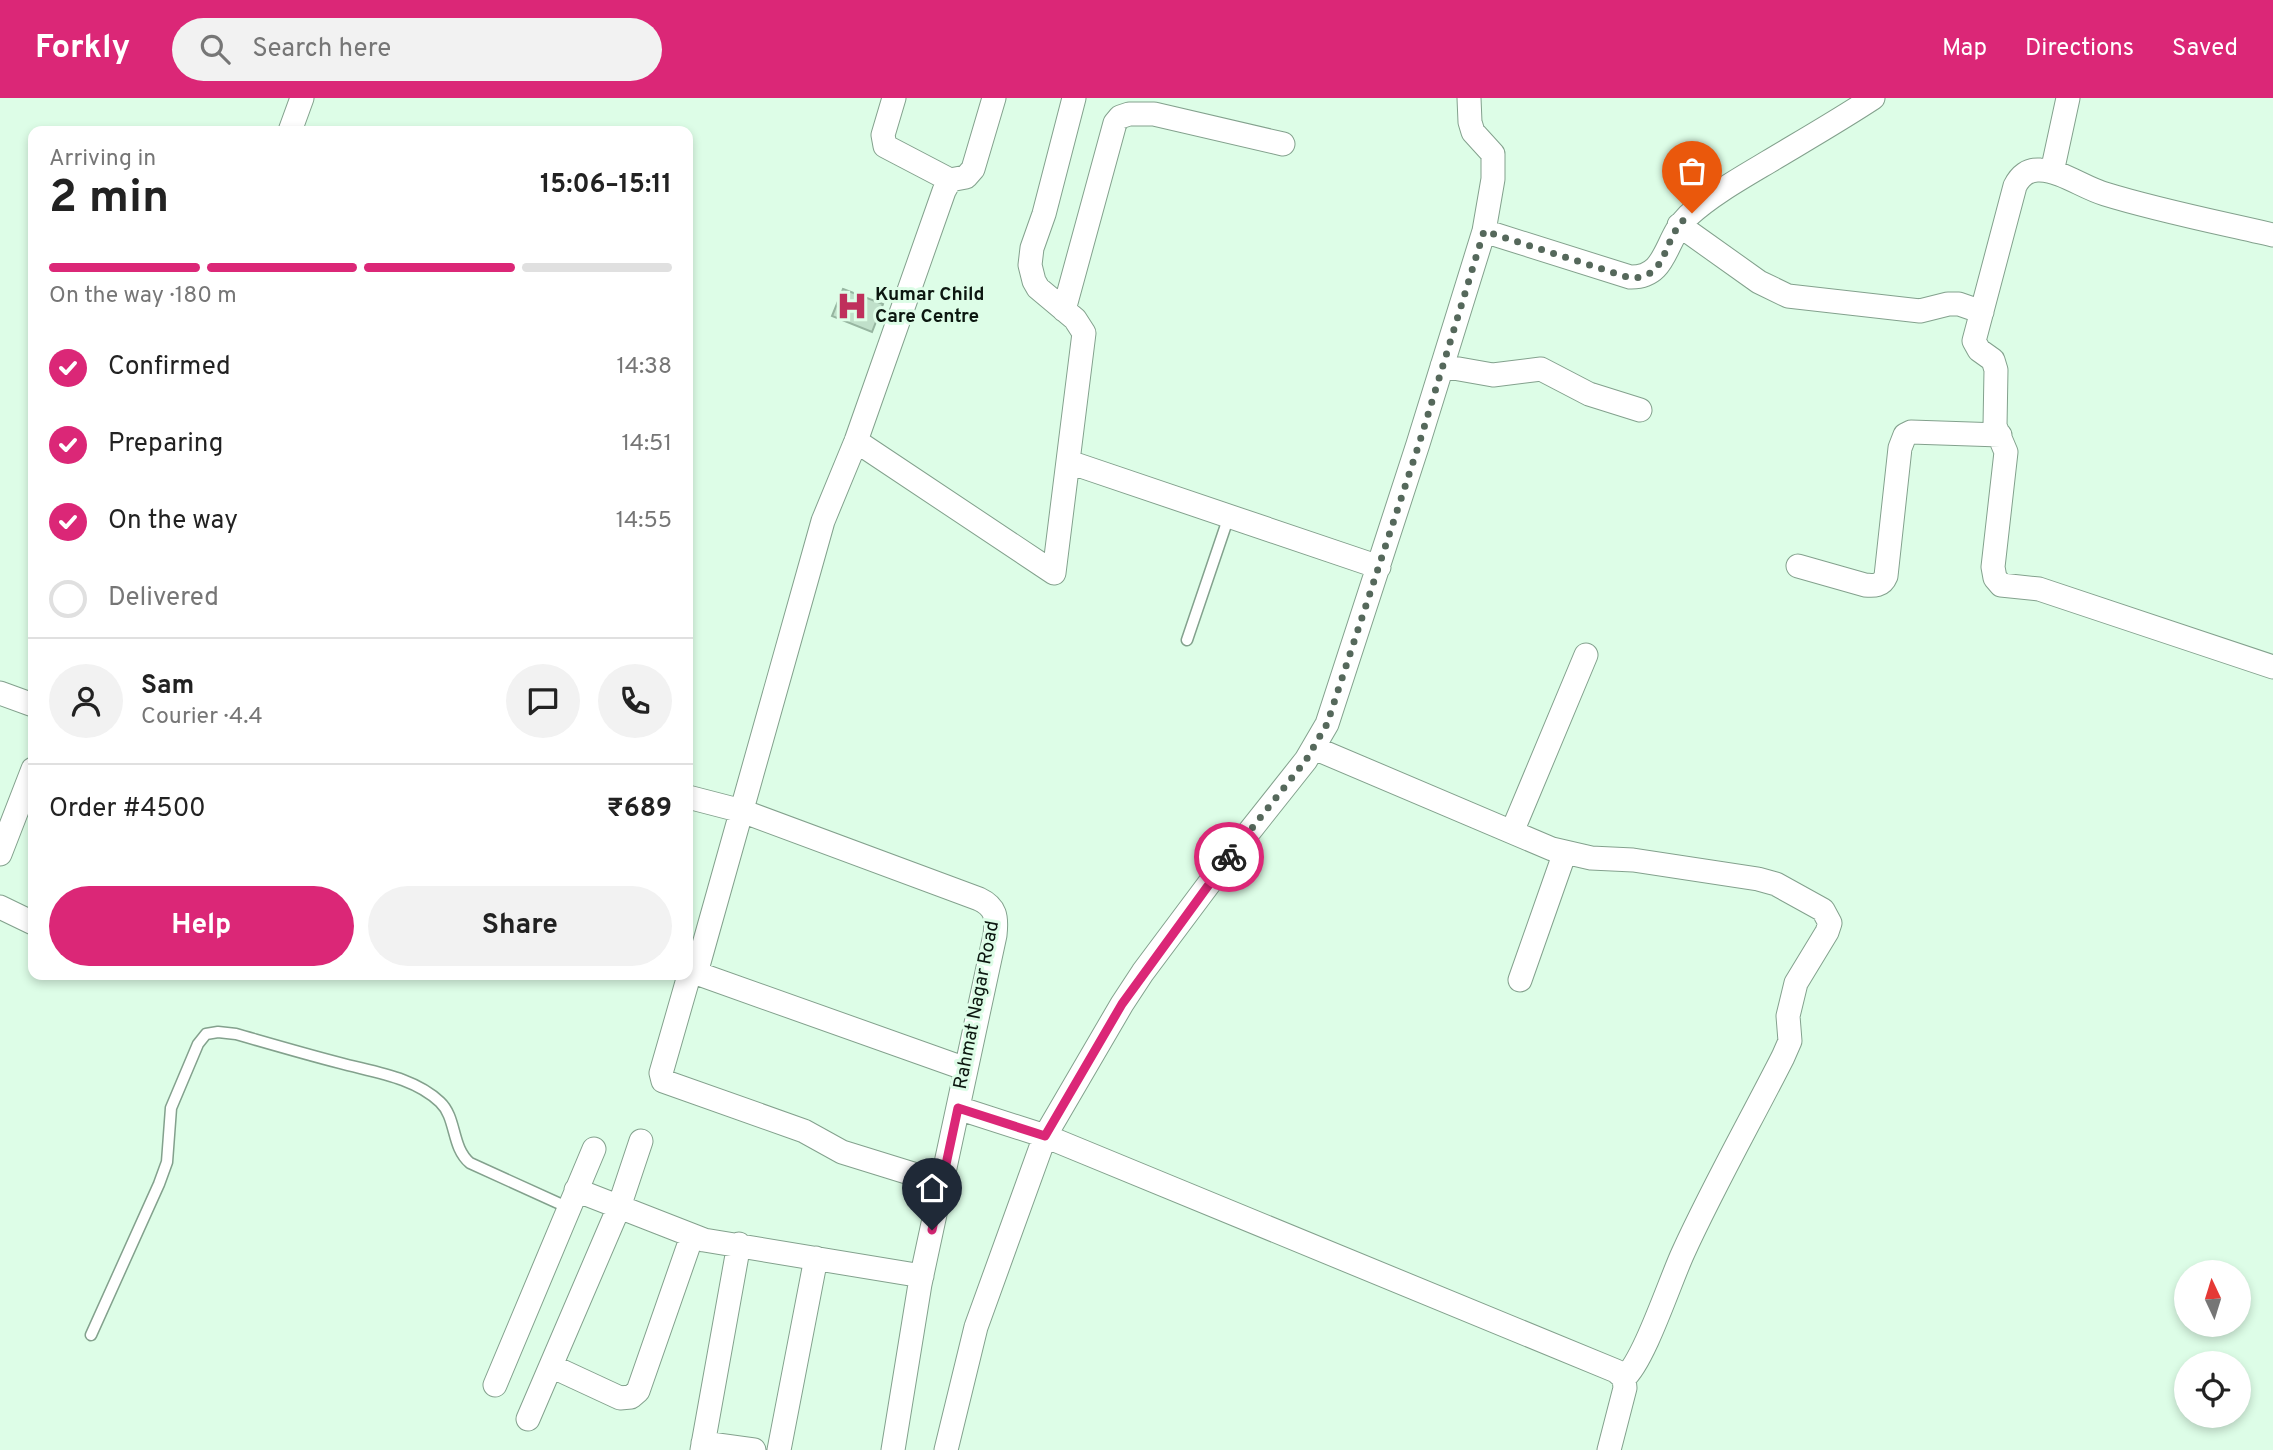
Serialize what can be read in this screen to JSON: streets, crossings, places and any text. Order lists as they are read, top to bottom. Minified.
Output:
{"streets":{"street":["Rahmat Nagar Road"]},"places":{"hospital":["Kumar Child Care Centre"]},"north":"top","page":{"header":"Forkly","search":"Search here","nav":["Map","Directions","Saved"],"heading":["2 min","Arriving in","15:06–15:11"],"panel":["Sam","Courier · 4.4","Order #4500","₹689"],"bar":"On the way · 180 m","list":[["Confirmed","14:38"],["Preparing","14:51"],["On the way","14:55"],"Delivered"],"buttons":["Help","Share"]}}
